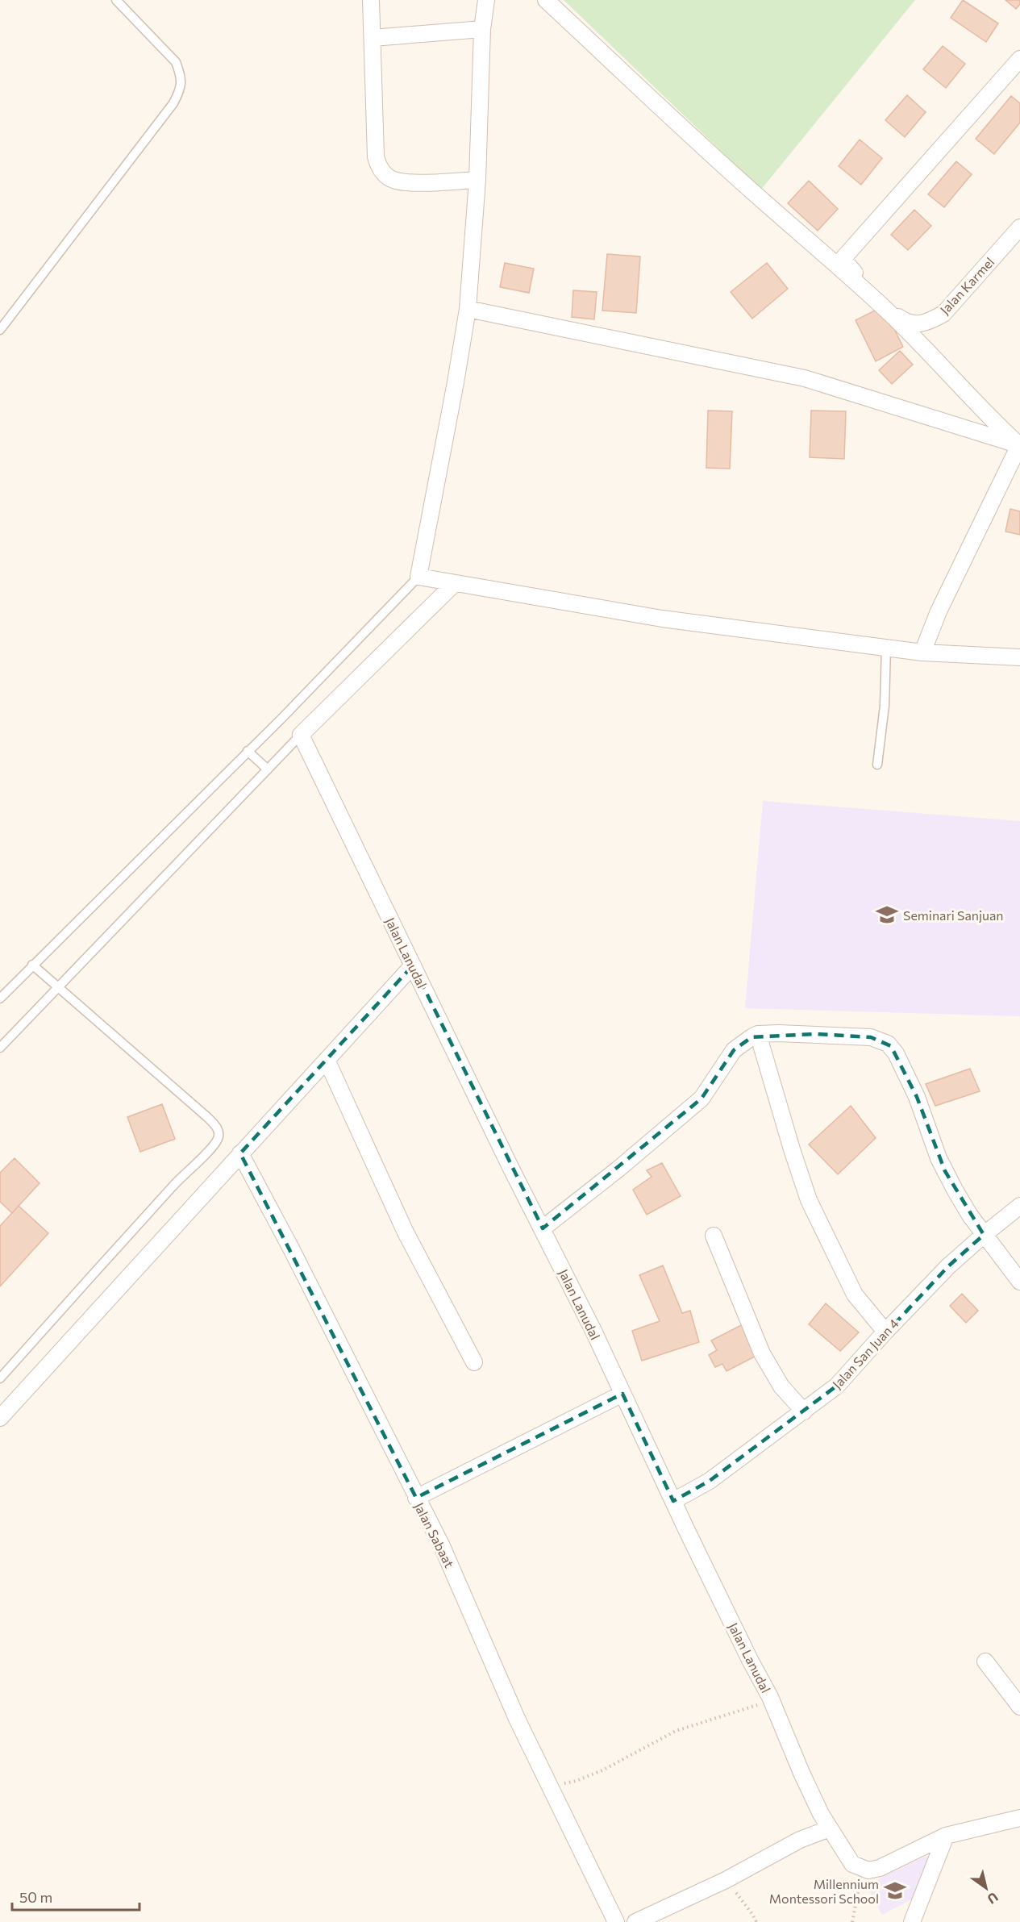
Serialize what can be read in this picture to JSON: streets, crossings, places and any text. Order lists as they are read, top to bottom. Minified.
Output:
{"streets":{"street":["Jalan Karmel","Jalan Lanudal","Jalan San Juan 4","Jalan Sabaat"]},"crossings":[["Jalan Lanudal","Jalan San Juan 4"]],"places":{"school or university":["Seminari Sanjuan","Millennium Montessori School"]},"scale_bar":"50 m","north":"bottom right"}
